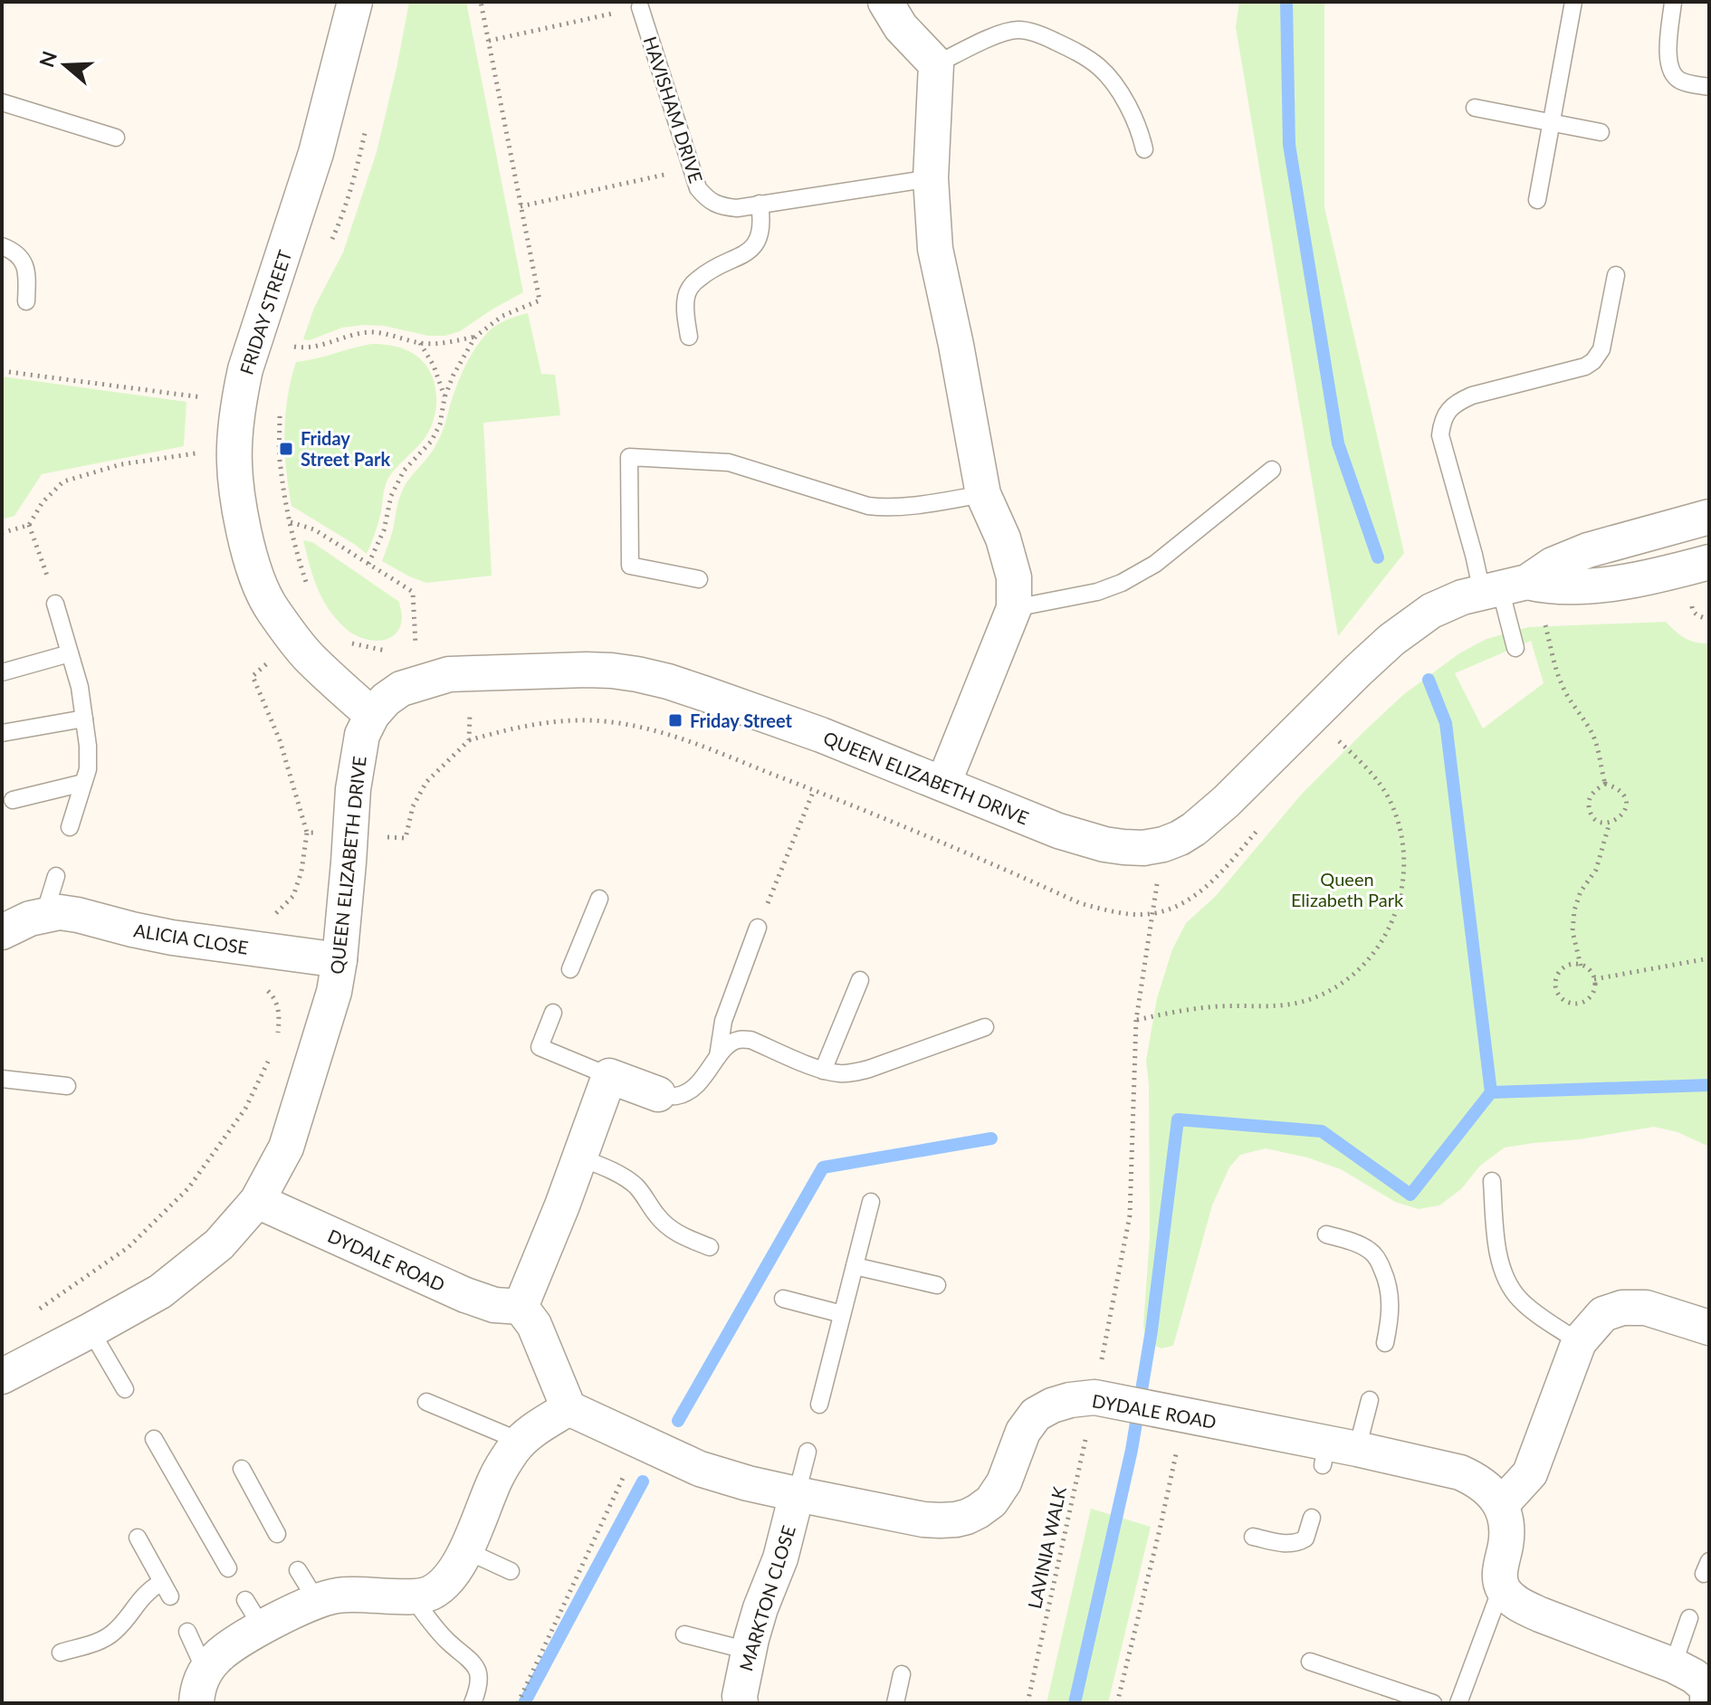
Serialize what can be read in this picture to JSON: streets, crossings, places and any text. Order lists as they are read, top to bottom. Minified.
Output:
{"streets":{"street":["FRIDAY STREET","QUEEN ELIZABETH DRIVE","ALICIA CLOSE","DYDALE ROAD","MARKTON CLOSE"],"lane":["HAVISHAM DRIVE"],"path":["LAVINIA WALK"]},"crossings":[["FRIDAY STREET","QUEEN ELIZABETH DRIVE"],["QUEEN ELIZABETH DRIVE","ALICIA CLOSE"],["QUEEN ELIZABETH DRIVE","DYDALE ROAD"],["QUEEN ELIZABETH DRIVE","LAVINIA WALK"],["DYDALE ROAD","LAVINIA WALK"],["DYDALE ROAD","MARKTON CLOSE"]],"parks":["Queen Elizabeth Park"],"places":{"transit":["Friday Street Park","Friday Street"]},"north":"left"}
